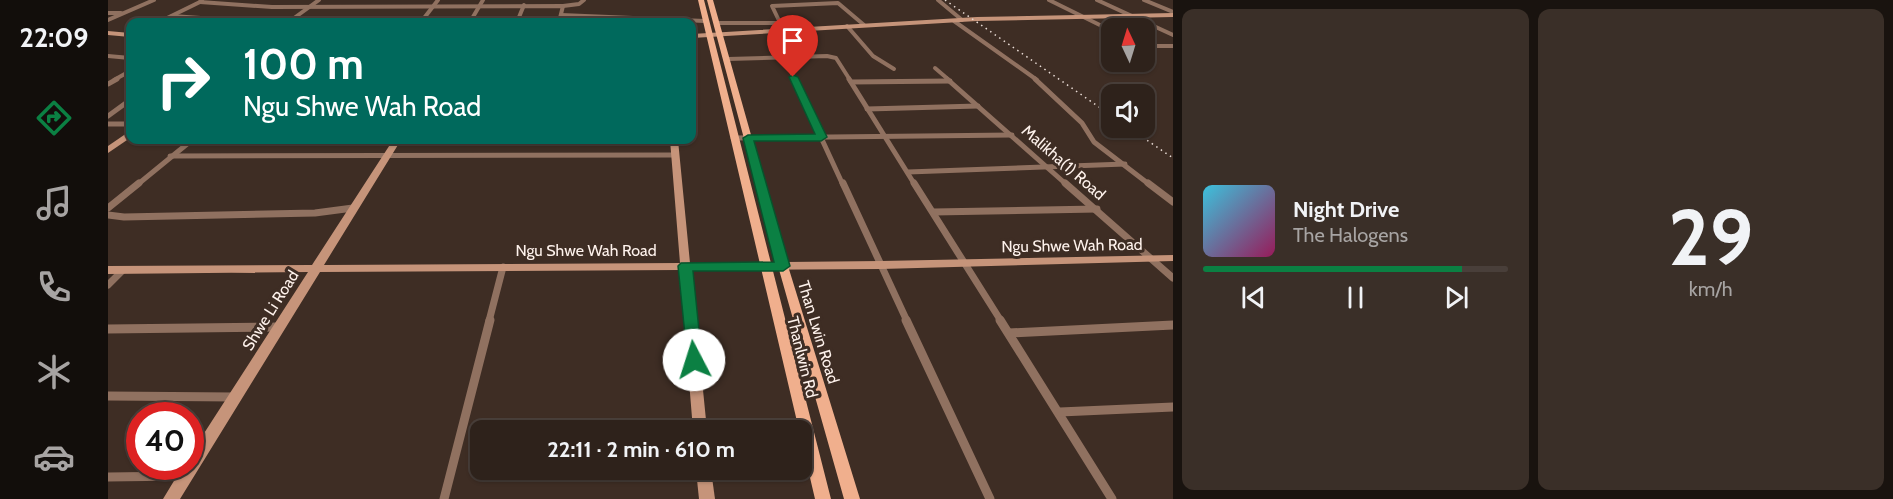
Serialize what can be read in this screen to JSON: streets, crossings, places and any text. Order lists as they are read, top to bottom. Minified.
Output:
{"streets":{"main road":["Than Lwin Road","Thanlwin Rd"],"street":["Malikha(1) Road","Ngu Shwe Wah Road","Shwe Li Road"]},"crossings":[["Malikha(1) Road","Ngu Shwe Wah Road"],["Ngu Shwe Wah Road","Shwe Li Road"],["Ngu Shwe Wah Road","Than Lwin Road"],["Ngu Shwe Wah Road","Thanlwin Rd"],["Than Lwin Road","Thanlwin Rd"]],"north":"top","page":{"tabs":"22:09","tile":["29","km/h"],"turn":["100 m","Ngu Shwe Wah Road"],"song":["Night Drive","The Halogens"],"limit":"40","trip":"22:11 · 2 min · 610 m"}}
